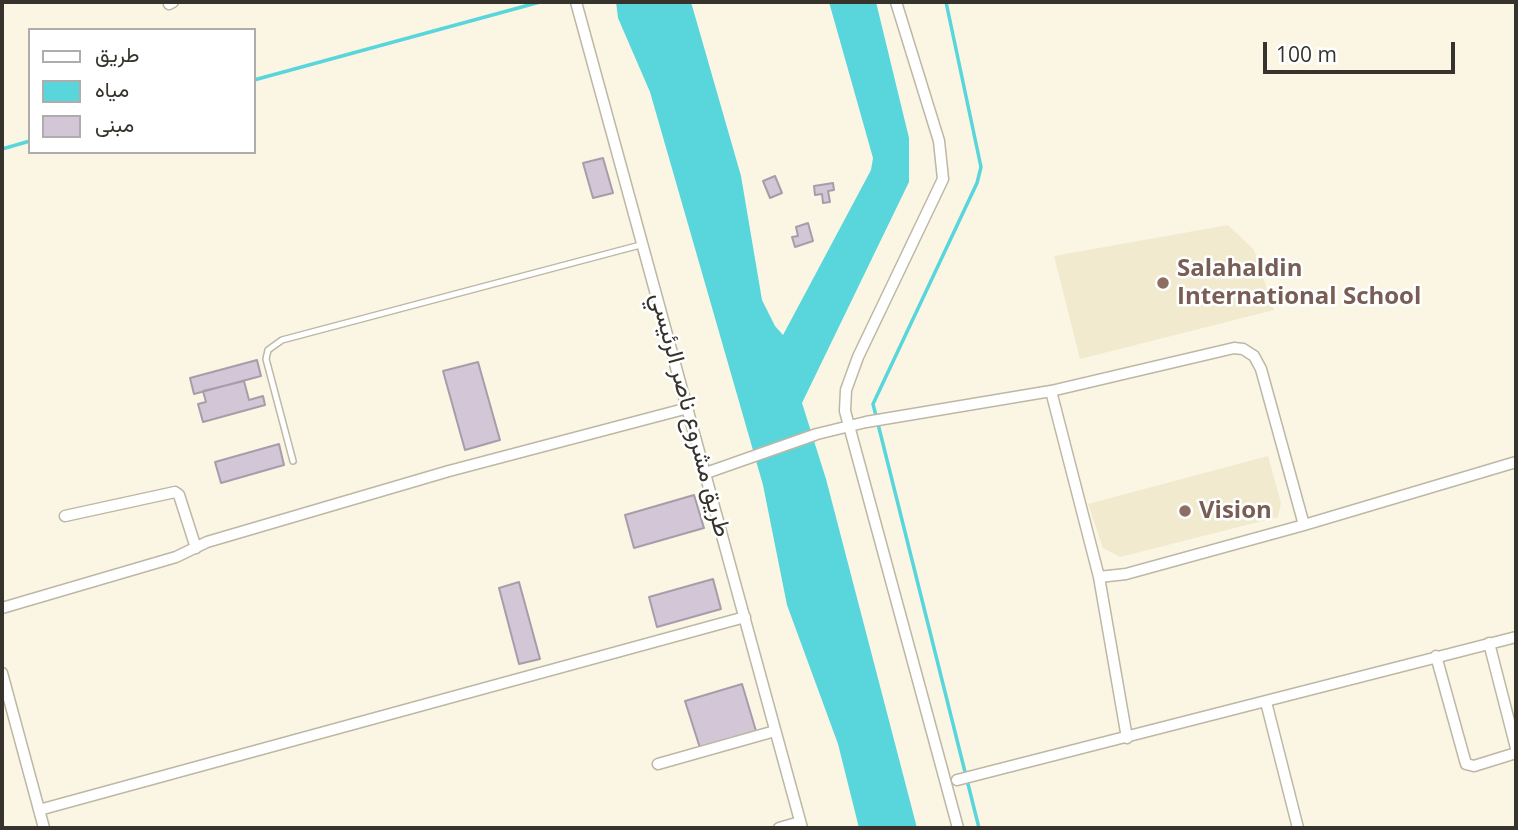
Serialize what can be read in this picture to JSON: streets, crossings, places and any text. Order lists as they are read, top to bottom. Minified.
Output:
{"streets":{"street":["طريق مشروع ناصر الرئيسي"]},"places":["Salahaldin International School","Vision"],"legend":["طريق","مياه","مبنى"],"scale_bar":"100 m"}
